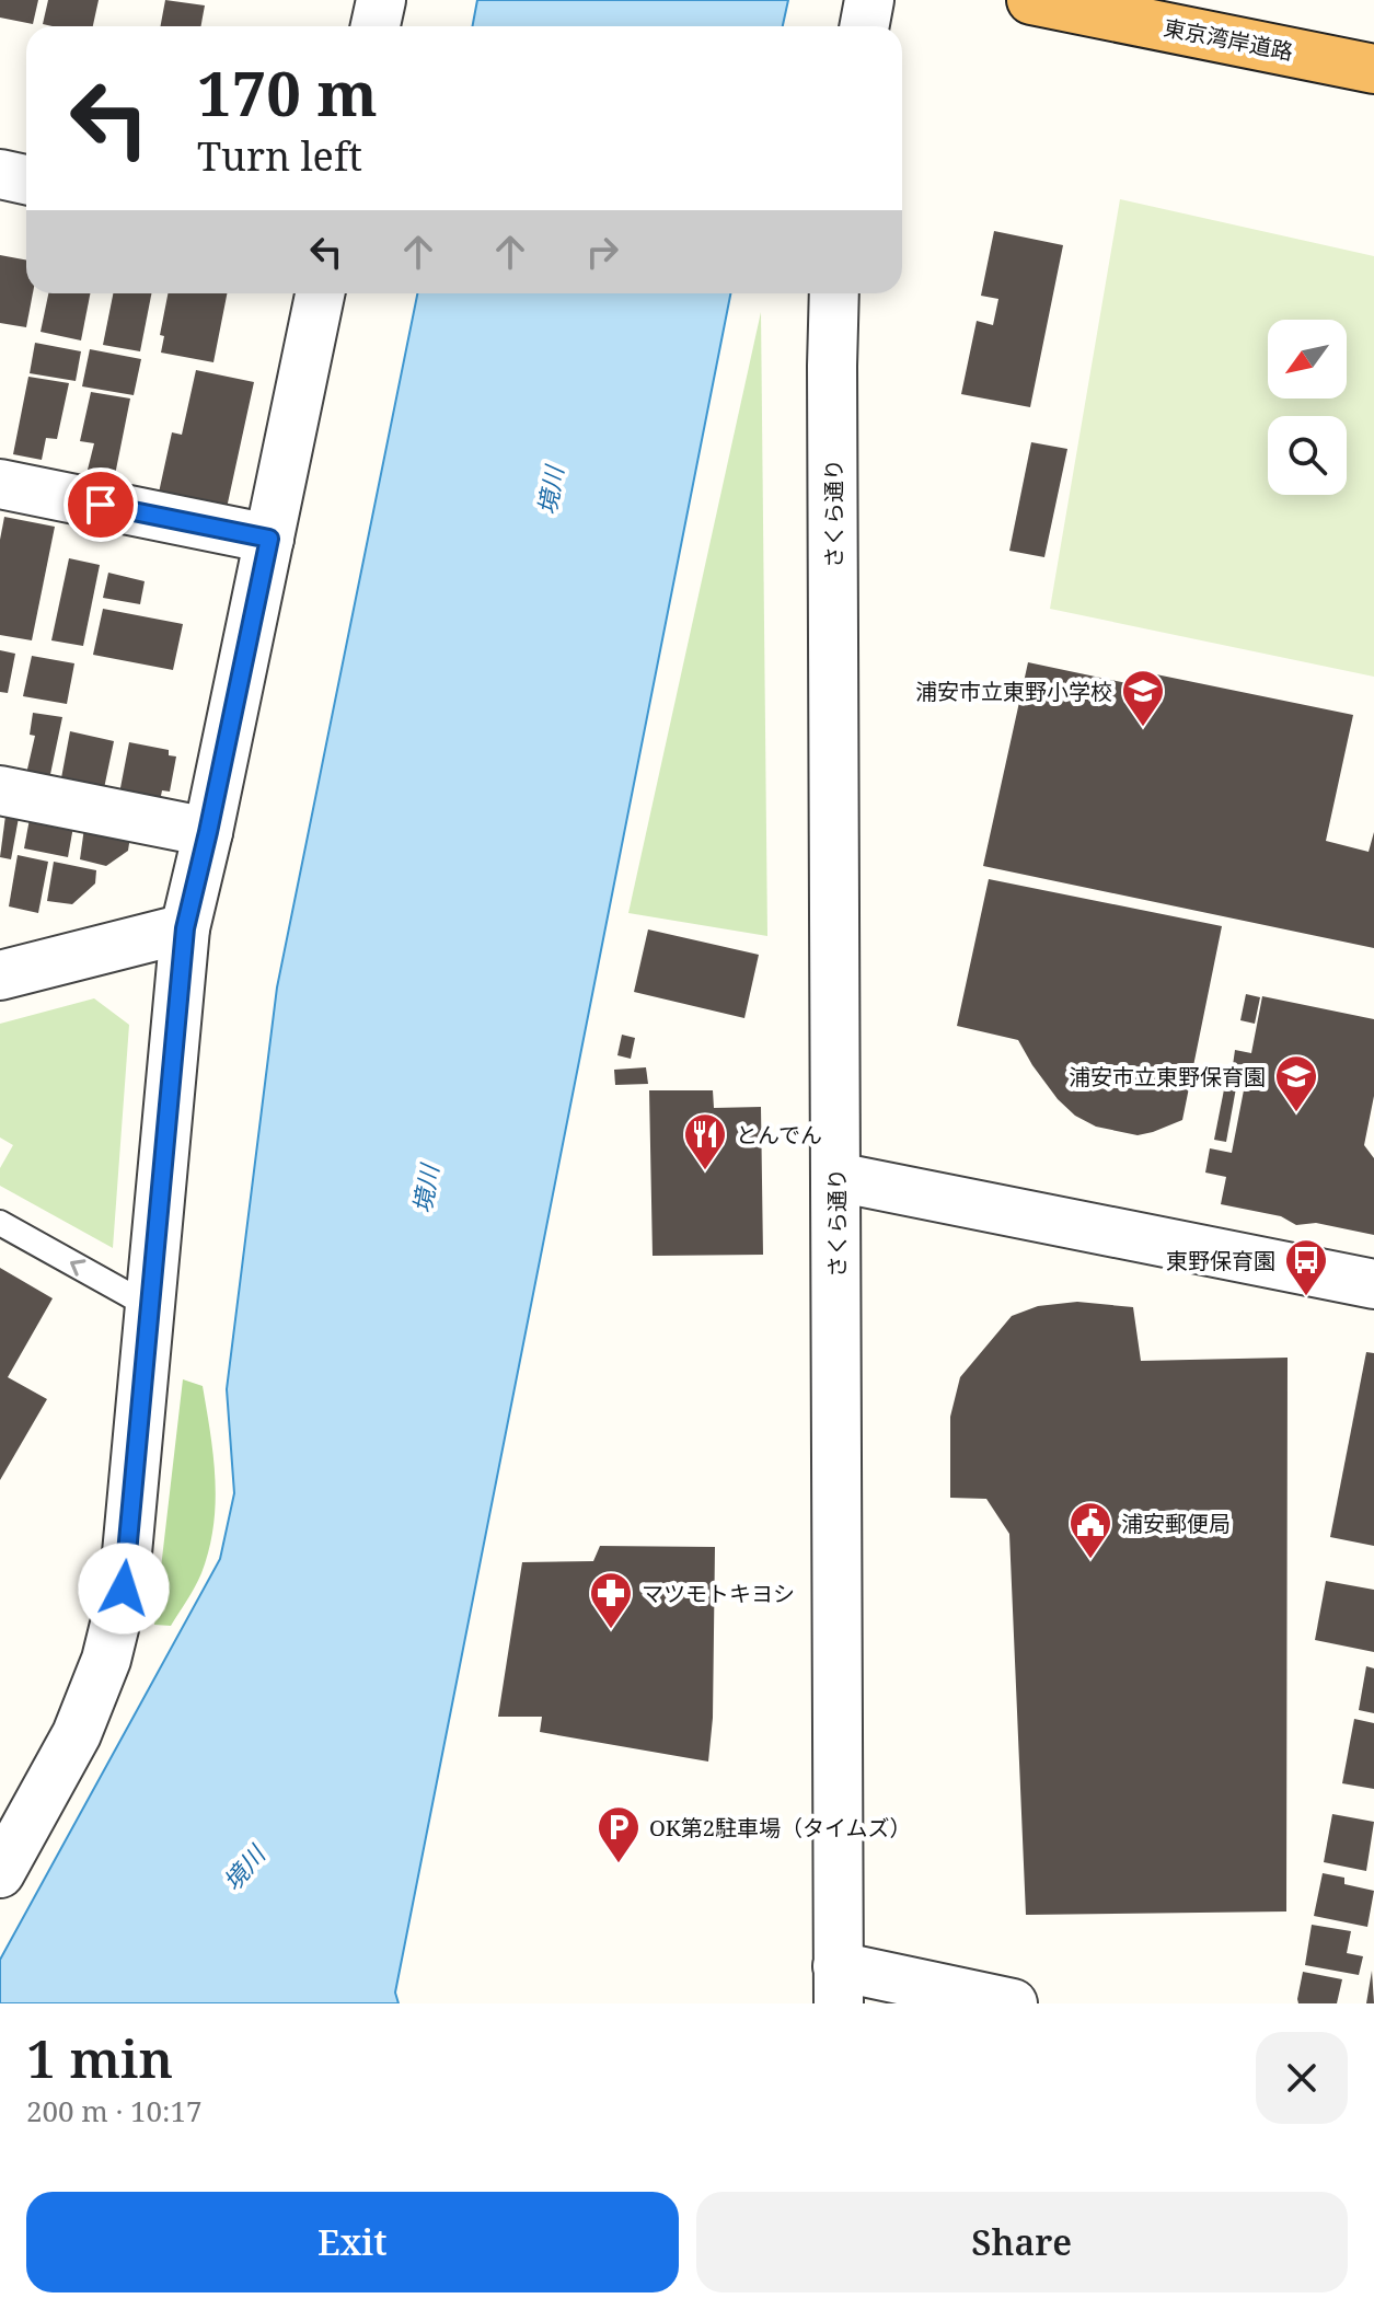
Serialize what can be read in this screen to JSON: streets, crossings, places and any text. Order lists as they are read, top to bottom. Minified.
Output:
{"streets":{"highway":["東京湾岸道路"],"street":["さくら通り"]},"water":["境川"],"places":{"school or university":["浦安市立東野小学校","浦安市立東野保育園"],"restaurant":["とんでん"],"bus stop":["東野保育園"],"public building":["浦安郵便局"],"pharmacy":["マツモトキヨシ"],"parking":["OK第2駐車場（タイムズ）"]},"north":"bottom left","page":{"turn":["170 m","Turn left"],"heading":["1 min","200 m · 10:17"],"buttons":["Exit","Share"]}}
